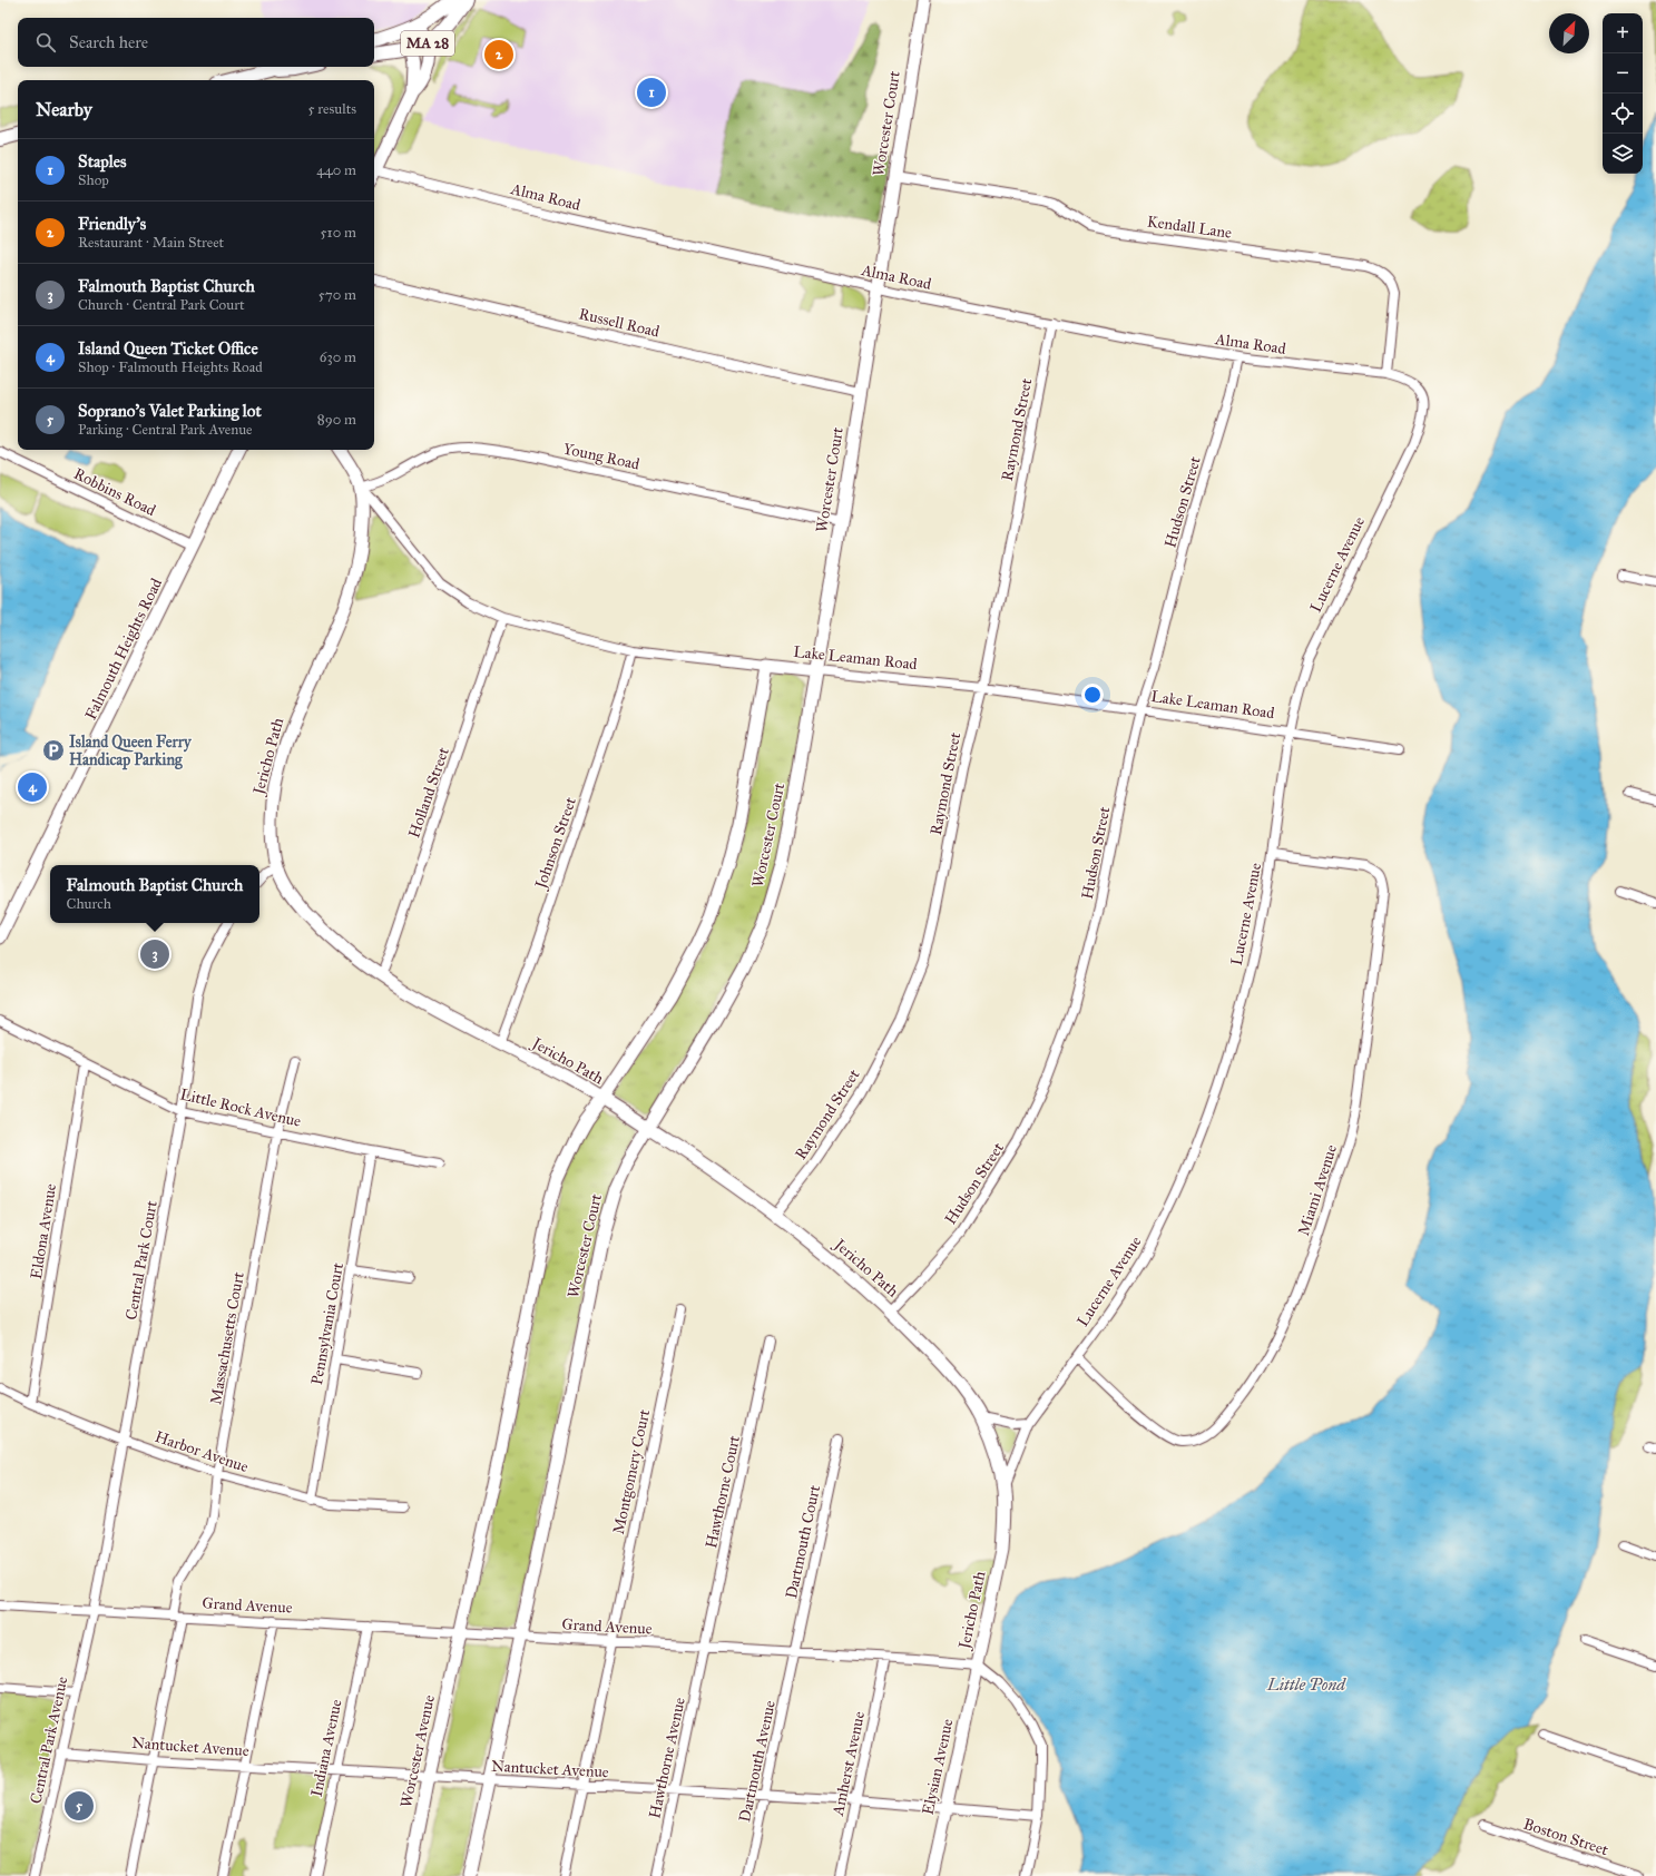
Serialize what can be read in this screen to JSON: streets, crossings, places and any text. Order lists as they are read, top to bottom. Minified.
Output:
{"streets":{"main road":["MA 28"],"street":["Worcester Court","Alma Road","Kendall Lane","Russell Road","Raymond Street","Young Road","Robbins Road","Hudson Street","Lucerne Avenue","Falmouth Heights Road","Lake Leaman Road","Jericho Path","Holland Street","Johnson Street","Little Rock Avenue","Miami Avenue","Eldona Avenue","Central Park Court","Pennsylvania Court","Massachusetts Court","Harbor Avenue","Montgomery Court","Hawthorne Court","Dartmouth Court","Grand Avenue","Central Park Avenue","Nantucket Avenue","Indiana Avenue","Worcester Avenue","Hawthorne Avenue","Dartmouth Avenue","Amherst Avenue","Elysian Avenue","Boston Street"]},"crossings":[["Worcester Court","Alma Road"],["Worcester Court","Kendall Lane"],["Worcester Court","Russell Road"],["Worcester Court","Young Road"],["Worcester Court","Lake Leaman Road"],["Worcester Court","Jericho Path"],["Worcester Court","Grand Avenue"],["Worcester Court","Worcester Avenue"],["Alma Road","Kendall Lane"],["Alma Road","Raymond Street"],["Alma Road","Hudson Street"],["Alma Road","Lucerne Avenue"],["Raymond Street","Lake Leaman Road"],["Raymond Street","Jericho Path"],["Young Road","Lake Leaman Road"],["Young Road","Jericho Path"],["Robbins Road","Falmouth Heights Road"],["Hudson Street","Lake Leaman Road"],["Hudson Street","Jericho Path"],["Lucerne Avenue","Lake Leaman Road"],["Lucerne Avenue","Jericho Path"],["Lucerne Avenue","Miami Avenue"],["Lake Leaman Road","Jericho Path"],["Lake Leaman Road","Holland Street"],["Lake Leaman Road","Johnson Street"],["Jericho Path","Holland Street"],["Jericho Path","Johnson Street"],["Jericho Path","Grand Avenue"],["Jericho Path","Elysian Avenue"],["Little Rock Avenue","Eldona Avenue"],["Little Rock Avenue","Central Park Court"],["Little Rock Avenue","Pennsylvania Court"],["Little Rock Avenue","Massachusetts Court"],["Eldona Avenue","Harbor Avenue"],["Central Park Court","Harbor Avenue"],["Central Park Court","Grand Avenue"],["Central Park Court","Central Park Avenue"],["Pennsylvania Court","Harbor Avenue"],["Massachusetts Court","Harbor Avenue"],["Massachusetts Court","Grand Avenue"],["Massachusetts Court","Nantucket Avenue"],["Montgomery Court","Grand Avenue"],["Montgomery Court","Nantucket Avenue"],["Hawthorne Court","Grand Avenue"],["Hawthorne Court","Hawthorne Avenue"],["Dartmouth Court","Grand Avenue"],["Dartmouth Court","Dartmouth Avenue"],["Grand Avenue","Central Park Avenue"],["Grand Avenue","Indiana Avenue"],["Grand Avenue","Worcester Avenue"],["Grand Avenue","Hawthorne Avenue"],["Grand Avenue","Dartmouth Avenue"],["Grand Avenue","Amherst Avenue"],["Grand Avenue","Elysian Avenue"],["Central Park Avenue","Nantucket Avenue"],["Nantucket Avenue","Indiana Avenue"],["Nantucket Avenue","Worcester Avenue"],["Nantucket Avenue","Hawthorne Avenue"],["Nantucket Avenue","Dartmouth Avenue"],["Nantucket Avenue","Amherst Avenue"],["Nantucket Avenue","Elysian Avenue"]],"water":["Little Pond"],"places":{"parking":["Island Queen Ferry Handicap Parking"]},"north":"top right","page":{"map_buttons":["+","−"],"search":"Search here","pins":["2","1","4","3","5"],"heading":["Nearby","5 results"],"list":[{"mark":"1","name":"Staples","note":"Shop","value":"440 m"},{"mark":"2","name":"Friendly's","note":"Restaurant · Main Street","value":"510 m"},{"mark":"3","name":"Falmouth Baptist Church","note":"Church · Central Park Court","value":"570 m"},{"mark":"4","name":"Island Queen Ticket Office","note":"Shop · Falmouth Heights Road","value":"630 m"},{"mark":"5","name":"Soprano's Valet Parking lot","note":"Parking · Central Park Avenue","value":"890 m"}],"popup":["Falmouth Baptist Church","Church"]}}
